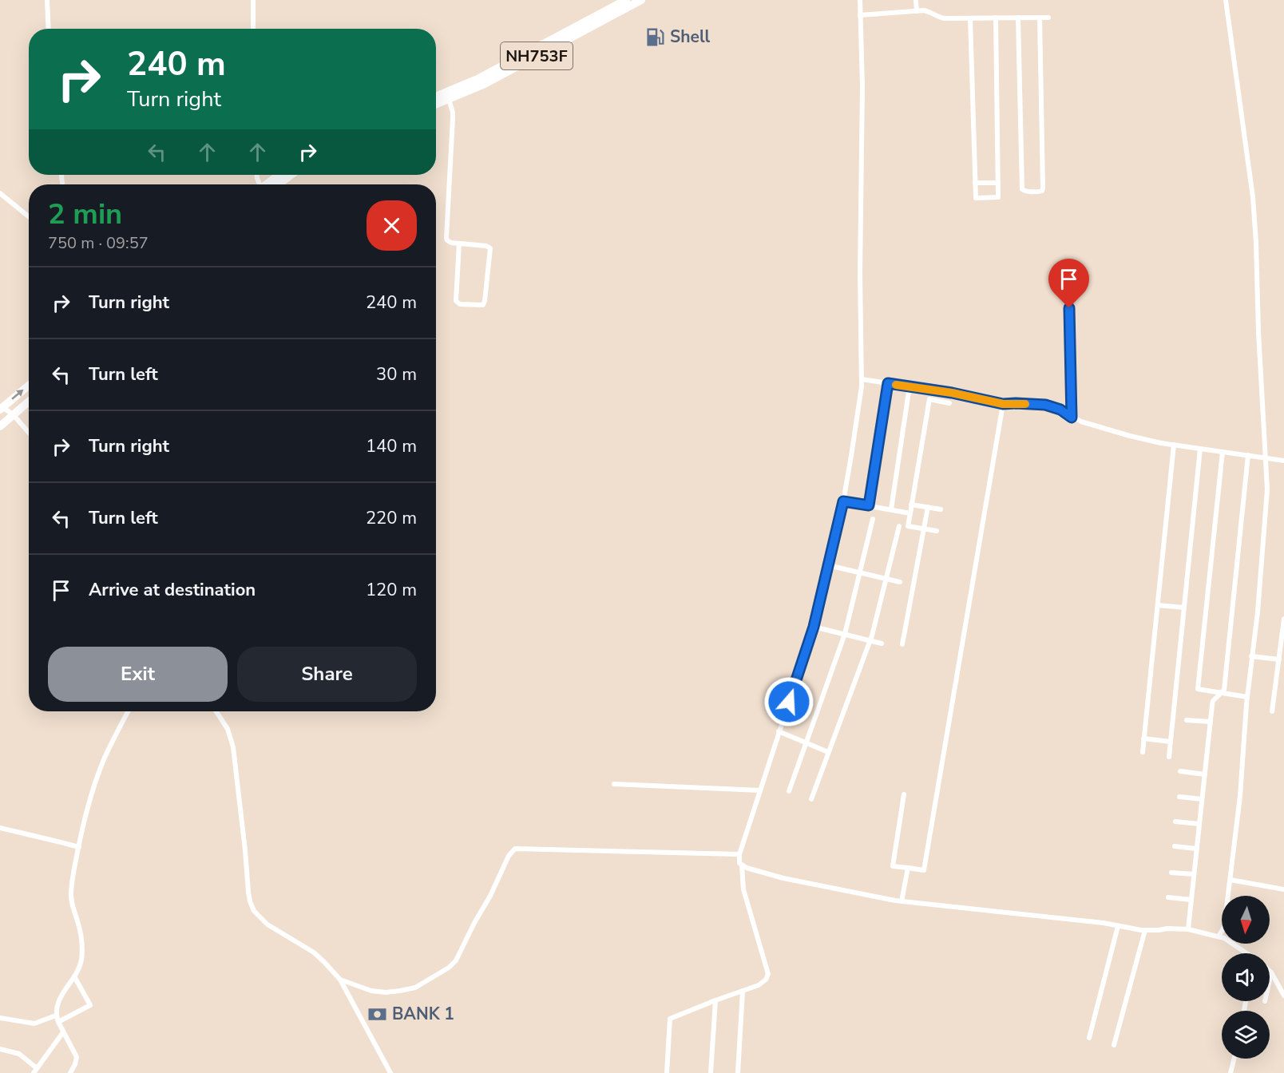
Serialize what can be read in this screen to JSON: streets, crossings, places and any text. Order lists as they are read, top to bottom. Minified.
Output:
{"streets":{"highway":["NH753F"]},"places":{"fuel station":["Shell"],"bank":["BANK 1"]},"north":"bottom","page":{"turn":["240 m","Turn right"],"heading":["2 min","750 m · 09:57"],"list":[{"name":"Turn right","value":"240 m"},{"name":"Turn left","value":"30 m"},{"name":"Turn right","value":"140 m"},{"name":"Turn left","value":"220 m"},{"name":"Arrive at destination","value":"120 m"}],"buttons":["Exit","Share"]}}
